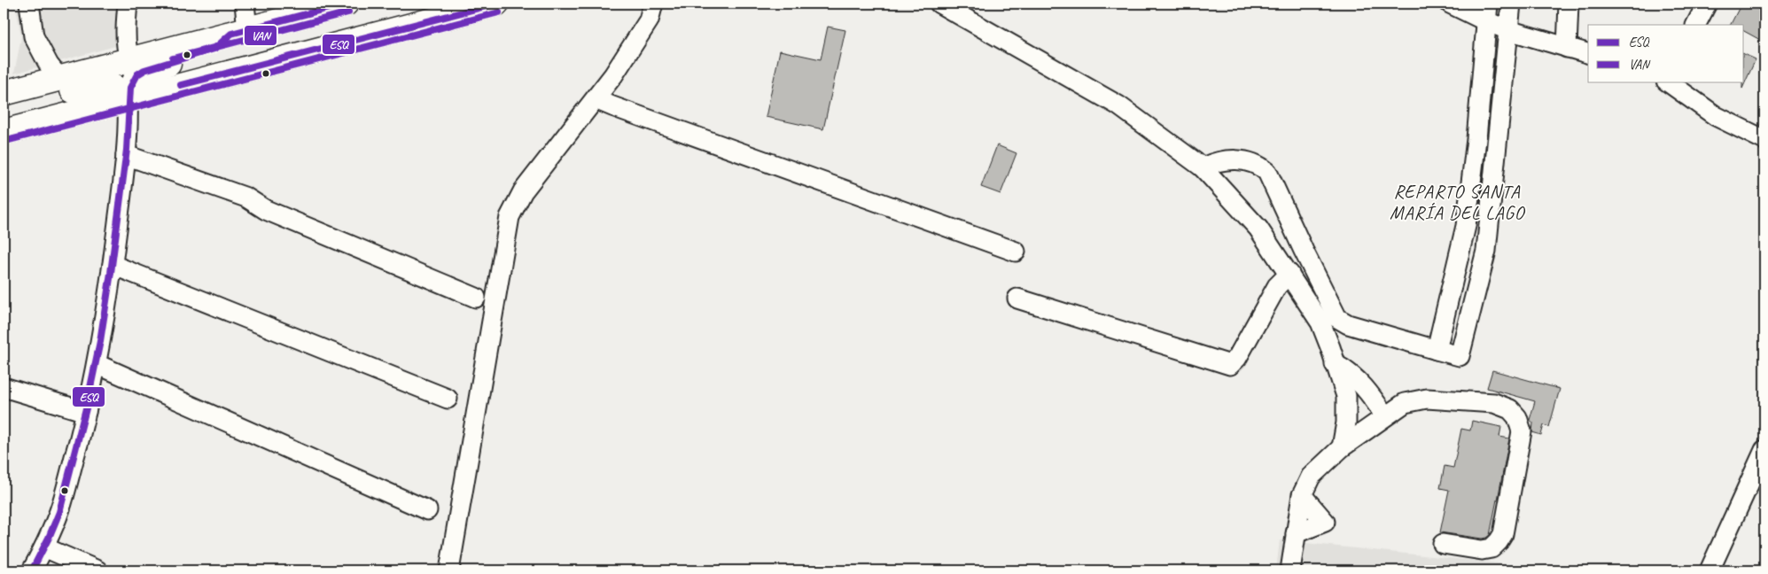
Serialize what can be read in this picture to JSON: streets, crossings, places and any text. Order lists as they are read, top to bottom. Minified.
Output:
{"districts":["REPARTO SANTA MARÍA DEL LAGO"],"lines":["transit line ESQ","transit line VAN"],"legend":["ESQ","VAN"]}
